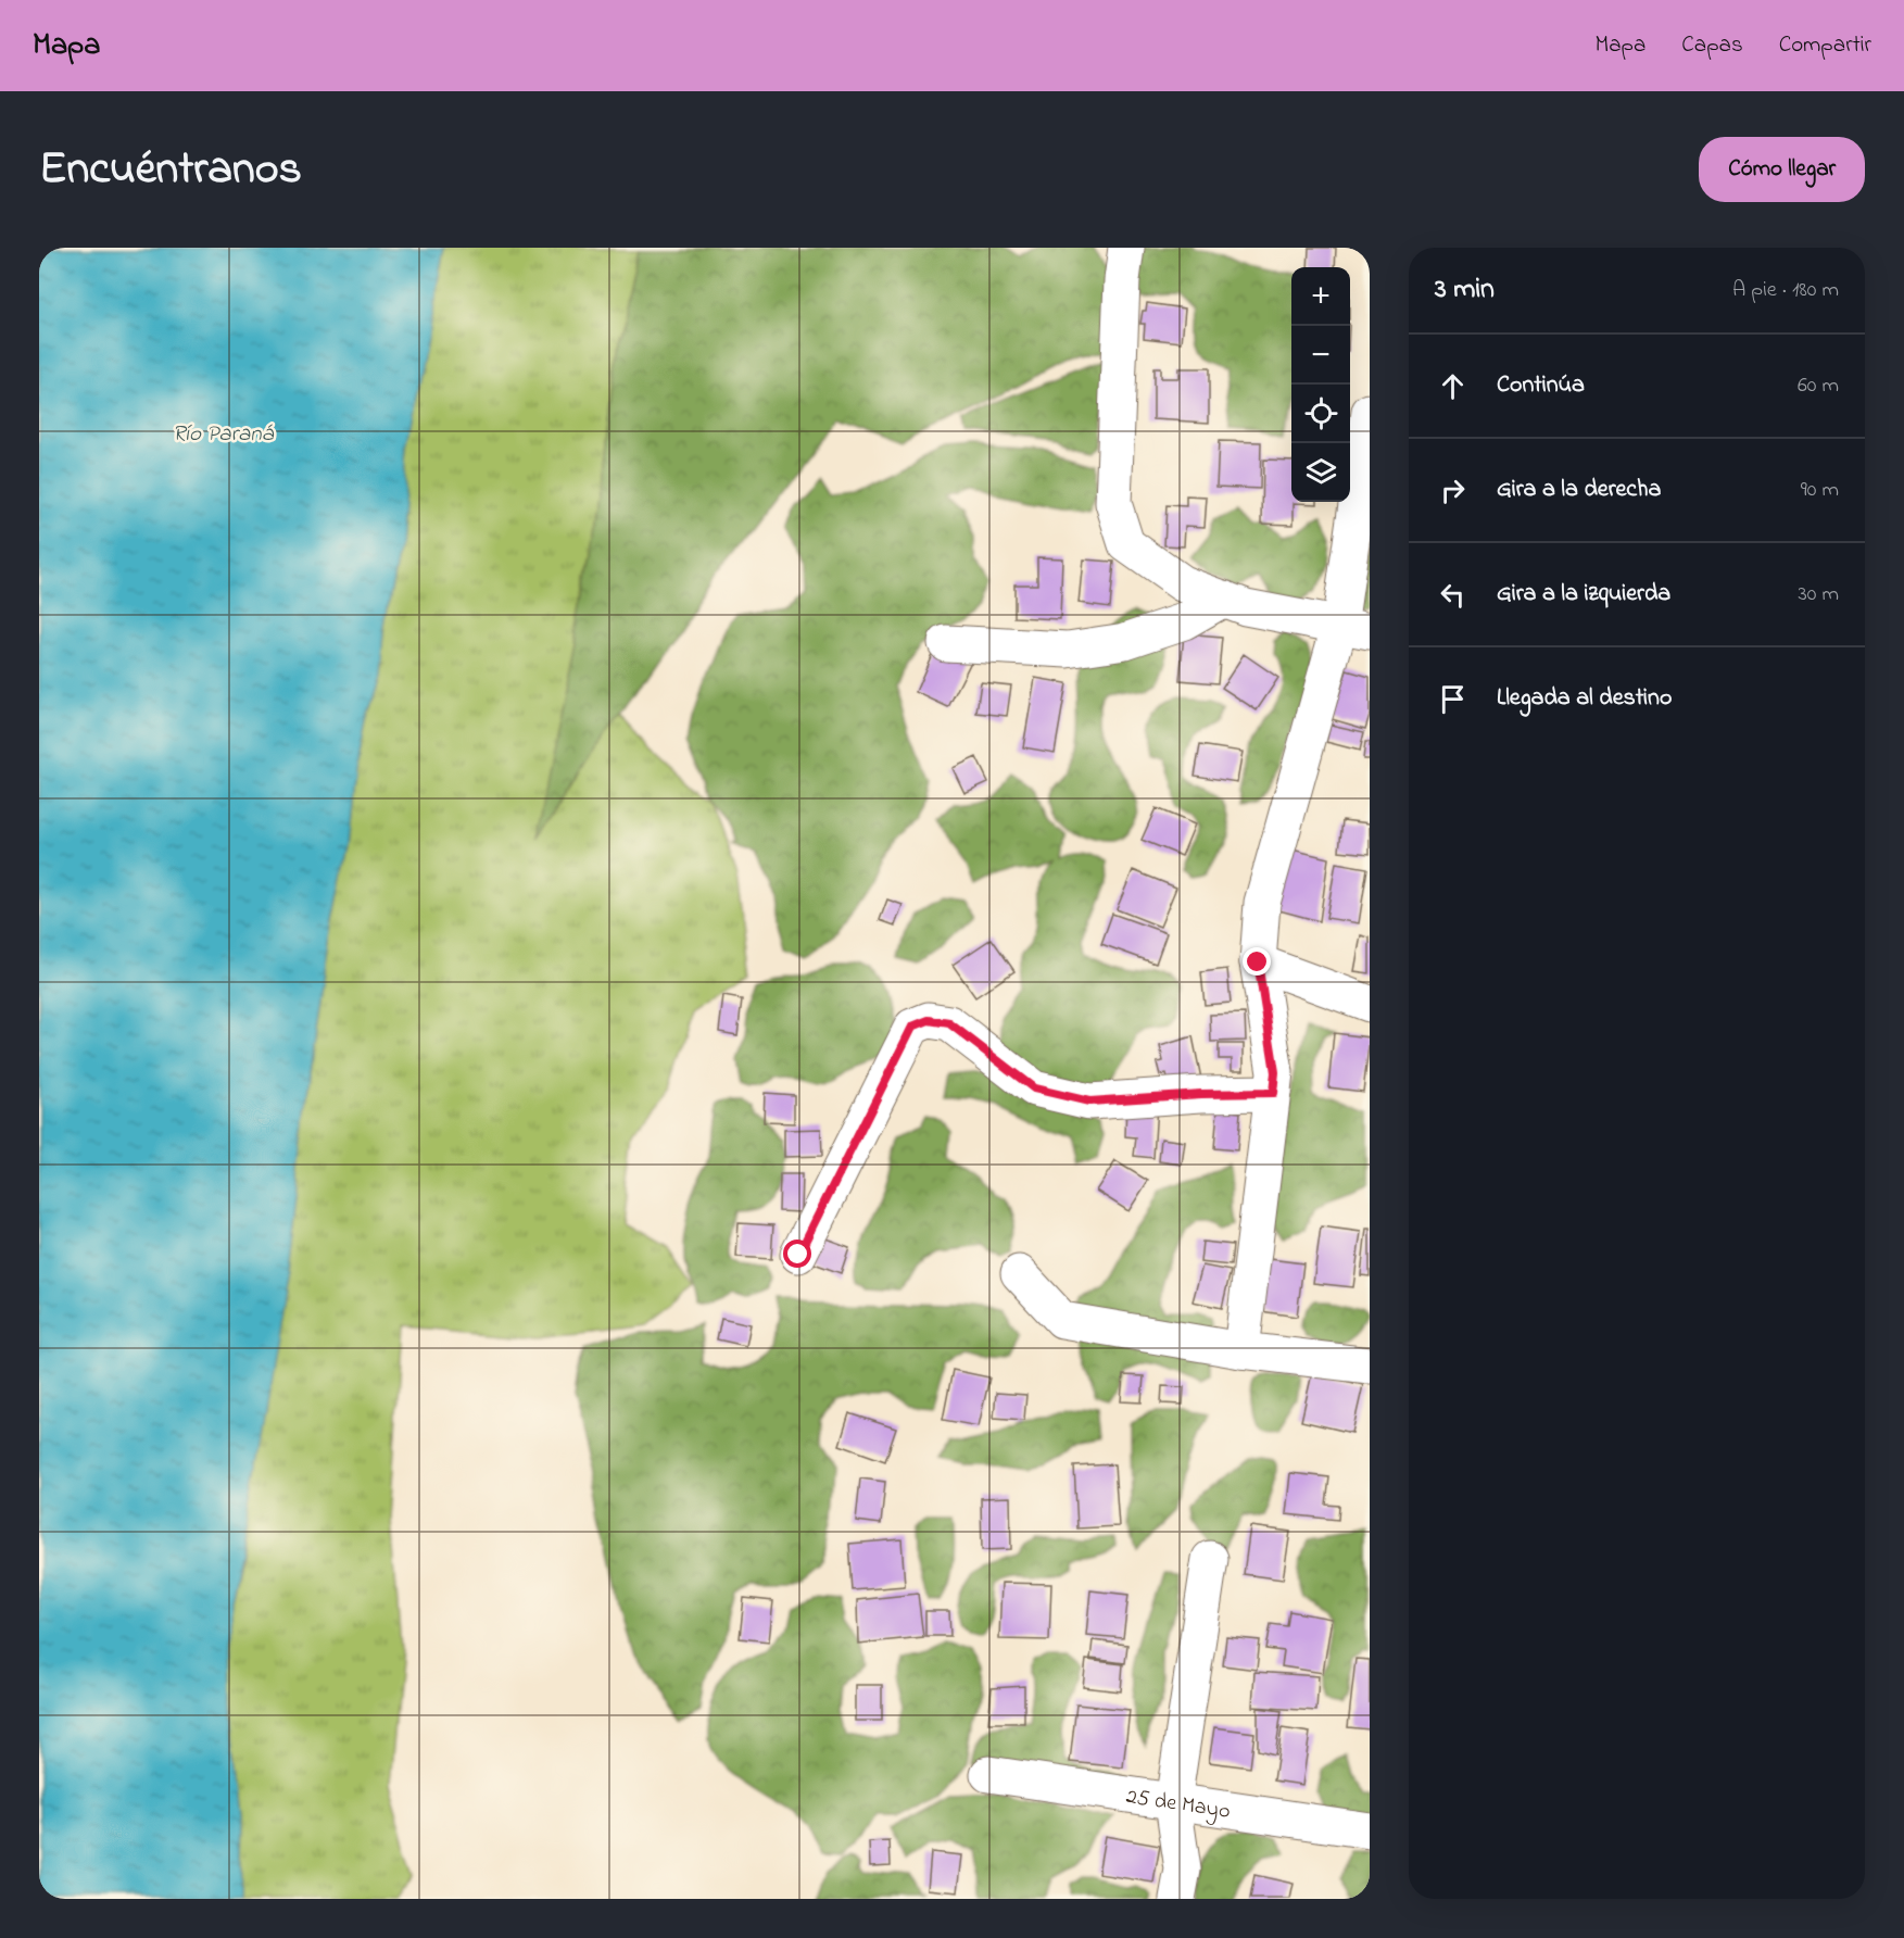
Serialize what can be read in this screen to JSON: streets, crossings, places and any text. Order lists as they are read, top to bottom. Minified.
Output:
{"streets":{"street":["25 de Mayo"]},"water":["Río Paraná"],"page":{"header":"Mapa","nav":["Mapa","Capas","Compartir"],"title":"Encuéntranos","buttons":"Cómo llegar","heading":["3 min","A pie · 180 m"],"map_buttons":["+","−"],"list":[["Continúa","60 m"],["Gira a la derecha","90 m"],["Gira a la izquierda","30 m"],"Llegada al destino"]}}
